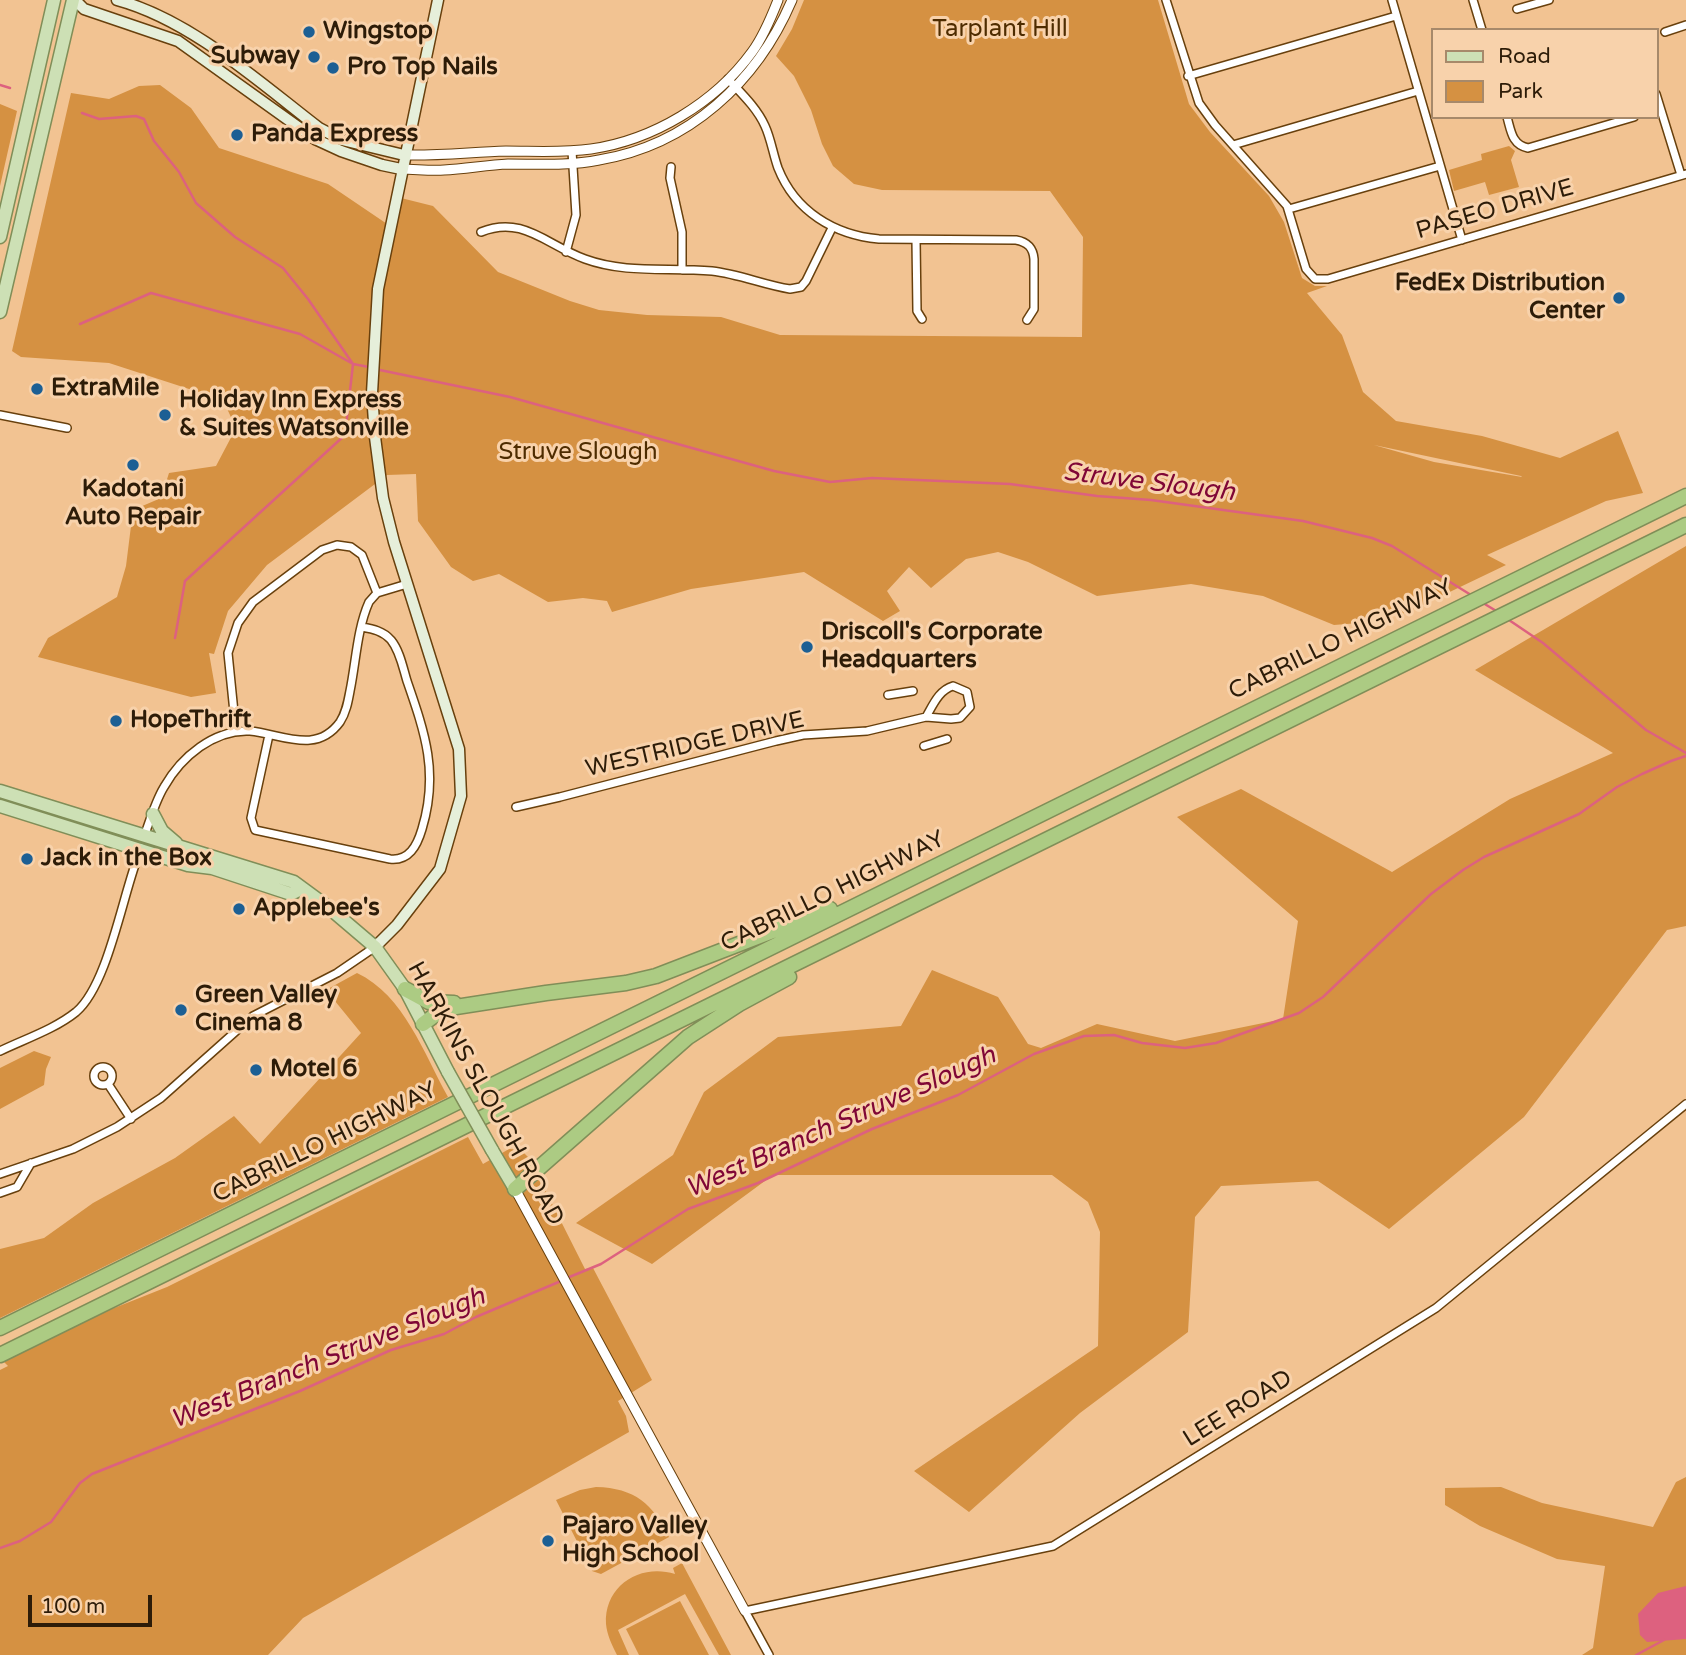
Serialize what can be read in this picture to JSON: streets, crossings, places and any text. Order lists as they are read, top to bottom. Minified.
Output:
{"streets":{"highway":["CABRILLO HIGHWAY"],"main road":["HARKINS SLOUGH ROAD"],"street":["PASEO DRIVE","WESTRIDGE DRIVE","LEE ROAD"]},"crossings":[["HARKINS SLOUGH ROAD","LEE ROAD"]],"water":["Struve Slough","West Branch Struve Slough"],"parks":["Tarplant Hill","Struve Slough"],"places":["Wingstop","Subway","Pro Top Nails","Panda Express","FedEx Distribution Center","ExtraMile","Holiday Inn Express & Suites Watsonville","Kadotani Auto Repair","Driscoll's Corporate Headquarters","HopeThrift","Jack in the Box","Applebee's","Green Valley Cinema 8","Motel 6","Pajaro Valley High School"],"legend":["Road","Park"],"scale_bar":"100 m"}
